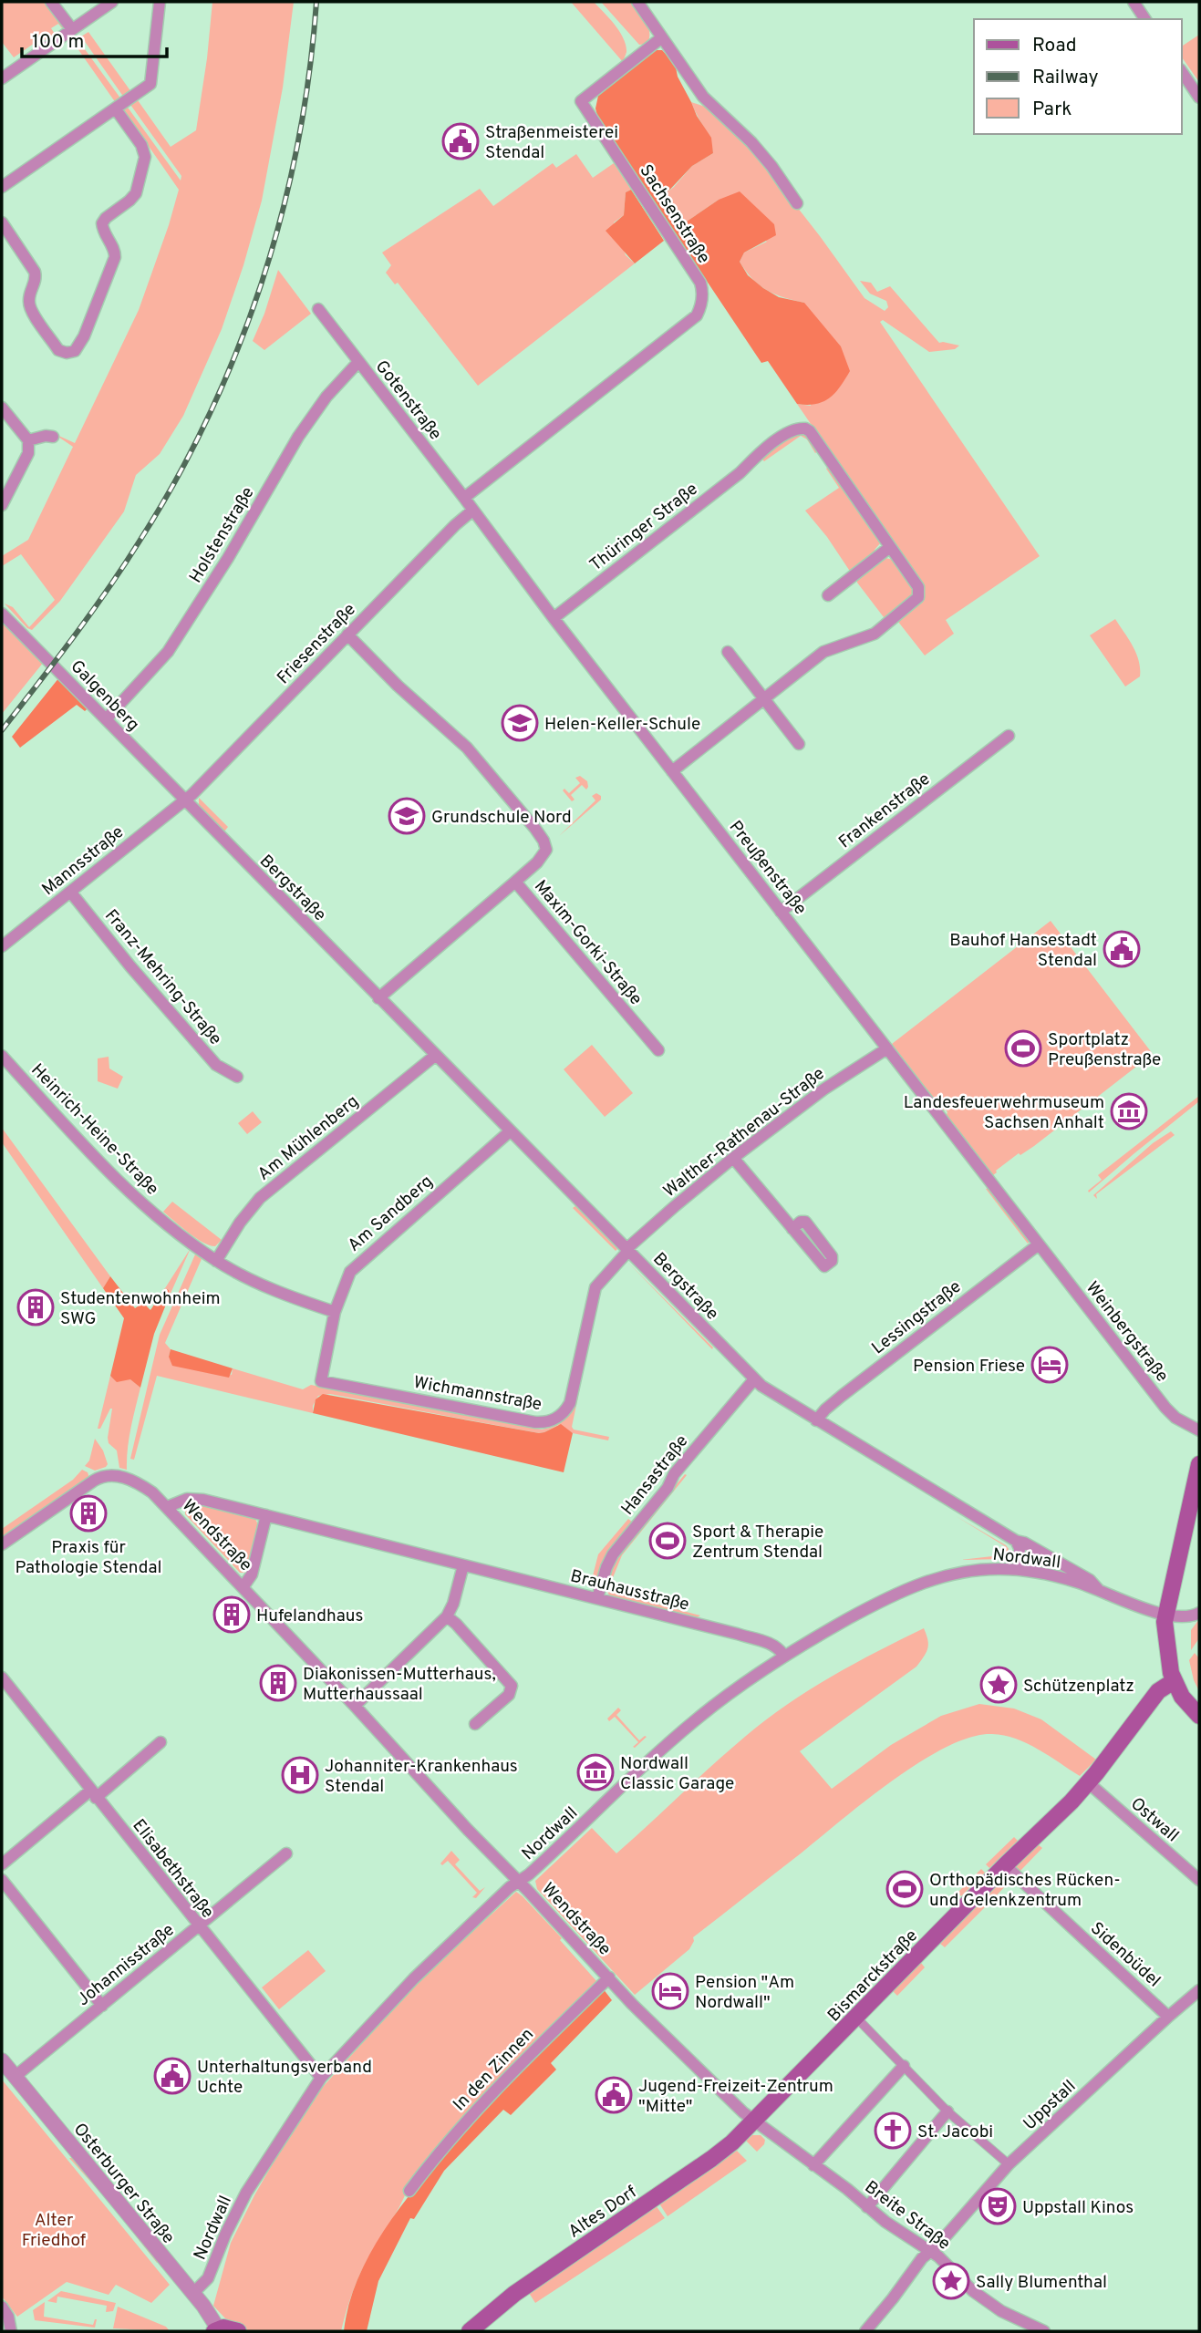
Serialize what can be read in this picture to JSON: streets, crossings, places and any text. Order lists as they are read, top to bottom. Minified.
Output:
{"streets":{"main road":["Bismarckstraße","Altes Dorf"],"street":["Sachsenstraße","Gotenstraße","Thüringer Straße","Holstenstraße","Friesenstraße","Galgenberg","Frankenstraße","Mannsstraße","Preußenstraße","Bergstraße","Maxim-Gorki-Straße","Franz-Mehring-Straße","Heinrich-Heine-Straße","Walther-Rathenau-Straße","Am Mühlenberg","Am Sandberg","Lessingstraße","Weinbergstraße","Wichmannstraße","Hansastraße","Wendstraße","Nordwall","Brauhausstraße","Ostwall","Elisabethstraße","Sidenbüdel","Johannisstraße","In den Zinnen","Uppstall","Osterburger Straße","Breite Straße"]},"crossings":[["Sachsenstraße","Gotenstraße"],["Gotenstraße","Holstenstraße"],["Gotenstraße","Friesenstraße"],["Gotenstraße","Preußenstraße"],["Thüringer Straße","Preußenstraße"],["Holstenstraße","Galgenberg"],["Friesenstraße","Galgenberg"],["Friesenstraße","Mannsstraße"],["Friesenstraße","Preußenstraße"],["Friesenstraße","Bergstraße"],["Friesenstraße","Maxim-Gorki-Straße"],["Galgenberg","Mannsstraße"],["Galgenberg","Bergstraße"],["Frankenstraße","Preußenstraße"],["Mannsstraße","Bergstraße"],["Mannsstraße","Franz-Mehring-Straße"],["Preußenstraße","Walther-Rathenau-Straße"],["Preußenstraße","Lessingstraße"],["Preußenstraße","Weinbergstraße"],["Bergstraße","Walther-Rathenau-Straße"],["Bergstraße","Am Mühlenberg"],["Bergstraße","Am Sandberg"],["Bergstraße","Lessingstraße"],["Bergstraße","Wichmannstraße"],["Bergstraße","Hansastraße"],["Bergstraße","Nordwall"],["Heinrich-Heine-Straße","Am Mühlenberg"],["Heinrich-Heine-Straße","Am Sandberg"],["Walther-Rathenau-Straße","Wichmannstraße"],["Am Sandberg","Wichmannstraße"],["Lessingstraße","Weinbergstraße"],["Hansastraße","Brauhausstraße"],["Wendstraße","Nordwall"],["Wendstraße","Brauhausstraße"],["Wendstraße","Bismarckstraße"],["Wendstraße","In den Zinnen"],["Wendstraße","Altes Dorf"],["Wendstraße","Breite Straße"],["Nordwall","Brauhausstraße"],["Nordwall","Elisabethstraße"],["Nordwall","Osterburger Straße"],["Ostwall","Bismarckstraße"],["Elisabethstraße","Johannisstraße"],["Sidenbüdel","Bismarckstraße"],["Sidenbüdel","Uppstall"],["Johannisstraße","Osterburger Straße"],["Bismarckstraße","Altes Dorf"],["Bismarckstraße","Breite Straße"],["Uppstall","Breite Straße"],["Altes Dorf","Breite Straße"]],"parks":["Alter Friedhof"],"places":{"public building":["Straßenmeisterei Stendal","Bauhof Hansestadt Stendal","Unterhaltungsverband Uchte","Jugend-Freizeit-Zentrum \"Mitte\""],"school or university":["Helen-Keller-Schule","Grundschule Nord"],"sports":["Sportplatz Preußenstraße","Sport & Therapie Zentrum Stendal","Orthopädisches Rücken- und Gelenkzentrum"],"museum":["Landesfeuerwehrmuseum Sachsen Anhalt","Nordwall Classic Garage"],"building":["Studentenwohnheim SWG","Praxis für Pathologie Stendal","Hufelandhaus","Diakonissen-Mutterhaus, Mutterhaussaal"],"hotel":["Pension Friese","Pension \"Am Nordwall\""],"place":["Schützenplatz","Sally Blumenthal"],"hospital":["Johanniter-Krankenhaus Stendal"],"church":["St. Jacobi"],"theatre":["Uppstall Kinos"]},"legend":["Road","Railway","Park"],"scale_bar":"100 m"}
